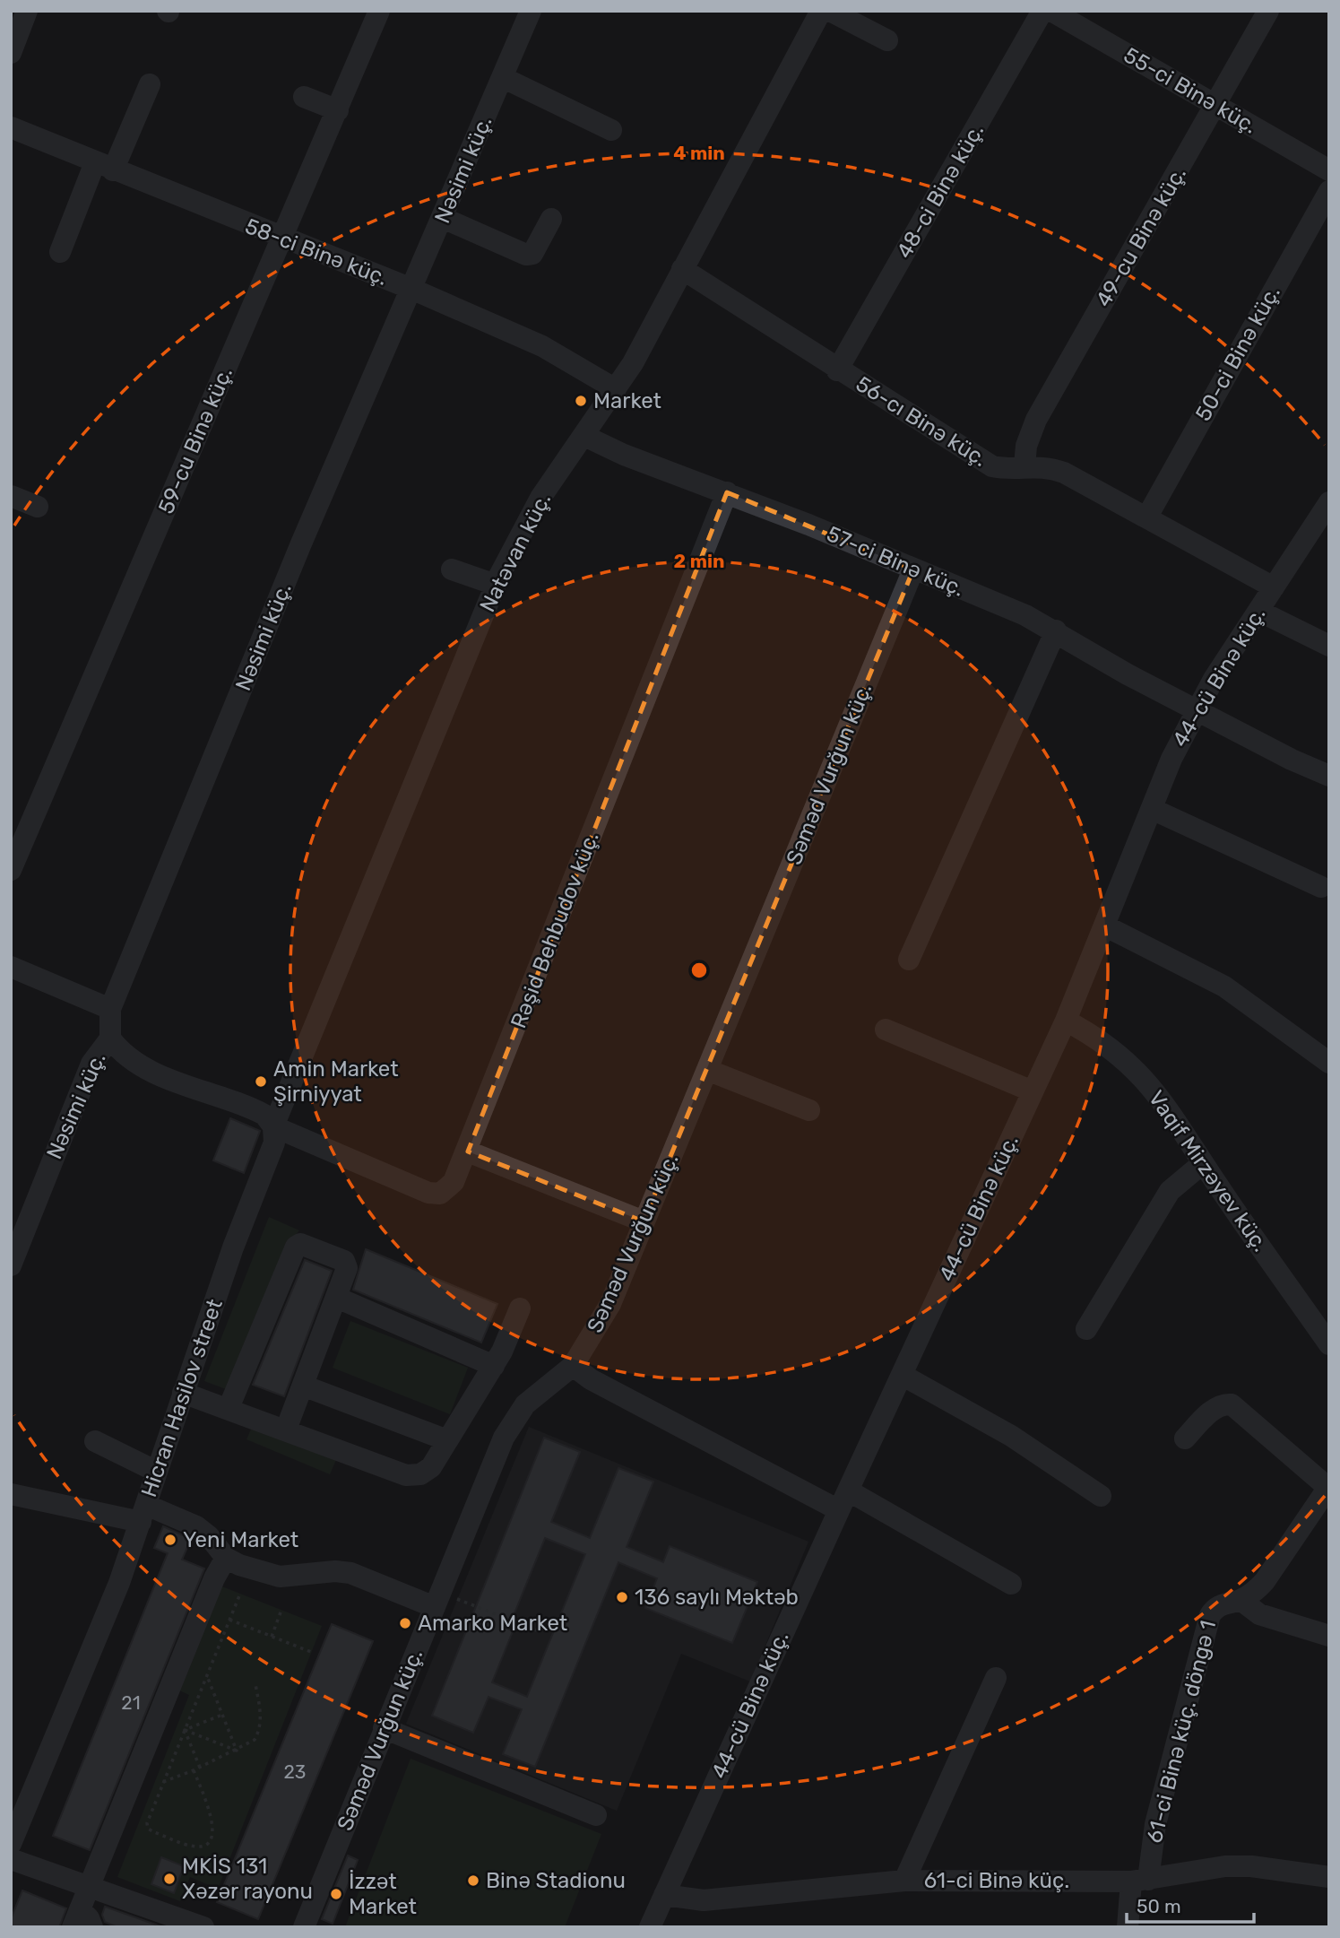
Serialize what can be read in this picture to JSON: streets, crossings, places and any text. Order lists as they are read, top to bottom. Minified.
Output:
{"streets":{"street":["55-ci Binə küç.","Nəsimi küç.","48-ci Binə küç.","49-cu Binə küç.","58-ci Binə küç.","50-ci Binə küç.","56-cı Binə küç.","59-cu Binə küç.","Natəvan küç.","57-ci Binə küç.","44-cü Binə küç.","Səməd Vurğun küç.","Rəşid Behbudov küç.","Vaqif Mirzəyev küç.","Hicran Hasilov street","61-ci Binə küç. döngə 1","61-ci Binə küç."]},"crossings":[["55-ci Binə küç.","49-cu Binə küç."],["Nəsimi küç.","58-ci Binə küç."],["48-ci Binə küç.","56-cı Binə küç."],["49-cu Binə küç.","56-cı Binə küç."],["58-ci Binə küç.","59-cu Binə küç."],["58-ci Binə küç.","Natəvan küç."],["50-ci Binə küç.","56-cı Binə küç."],["56-cı Binə küç.","Natəvan küç."],["56-cı Binə küç.","44-cü Binə küç."],["Natəvan küç.","57-ci Binə küç."],["Natəvan küç.","Rəşid Behbudov küç."],["Natəvan küç.","Hicran Hasilov street"],["57-ci Binə küç.","44-cü Binə küç."],["57-ci Binə küç.","Səməd Vurğun küç."],["57-ci Binə küç.","Rəşid Behbudov küç."],["44-cü Binə küç.","Vaqif Mirzəyev küç."],["44-cü Binə küç.","61-ci Binə küç."],["Rəşid Behbudov küç.","Hicran Hasilov street"],["61-ci Binə küç. döngə 1","61-ci Binə küç."]],"places":["Market","Amin Market Şirniyyat","Yeni Market","136 saylı Məktəb","Amarko Market","MKİS 131 Xəzər rayonu","Binə Stadionu","İzzət Market"],"house_numbers":["21","23"],"scale_bar":"50 m","rings":["4 min","2 min"]}
